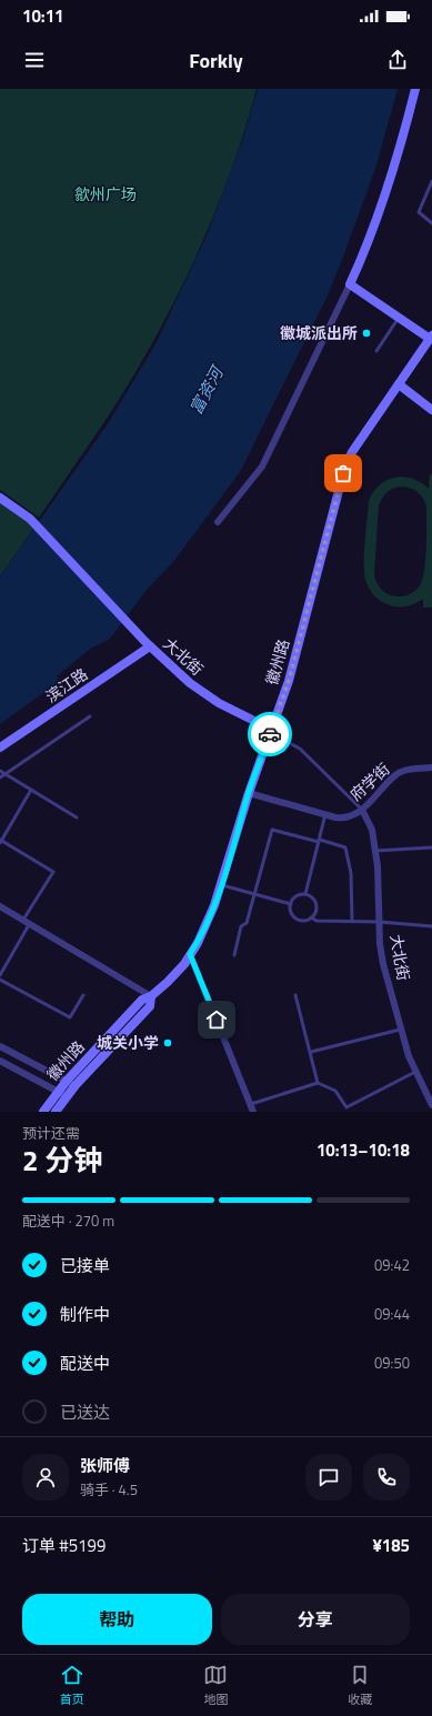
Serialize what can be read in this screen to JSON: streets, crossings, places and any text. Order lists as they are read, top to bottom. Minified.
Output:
{"streets":{"main road":["大北街","徽州路","滨江路"],"street":["府学街"]},"crossings":[["大北街","徽州路"],["大北街","滨江路"],["大北街","府学街"],["徽州路","府学街"]],"water":["富资河"],"parks":["歙州广场"],"places":["徽城派出所","城关小学"],"page":{"status":"10:11","header":"Forkly","heading":["2 分钟","预计还需","10:13–10:18"],"panel":["张师傅","骑手 · 4.5","订单 #5199","¥185"],"bar":"配送中 · 270 m","list":[["已接单","09:42"],["制作中","09:44"],["配送中","09:50"],"已送达"],"buttons":["帮助","分享"],"tabs":["首页","地图","收藏"]}}
